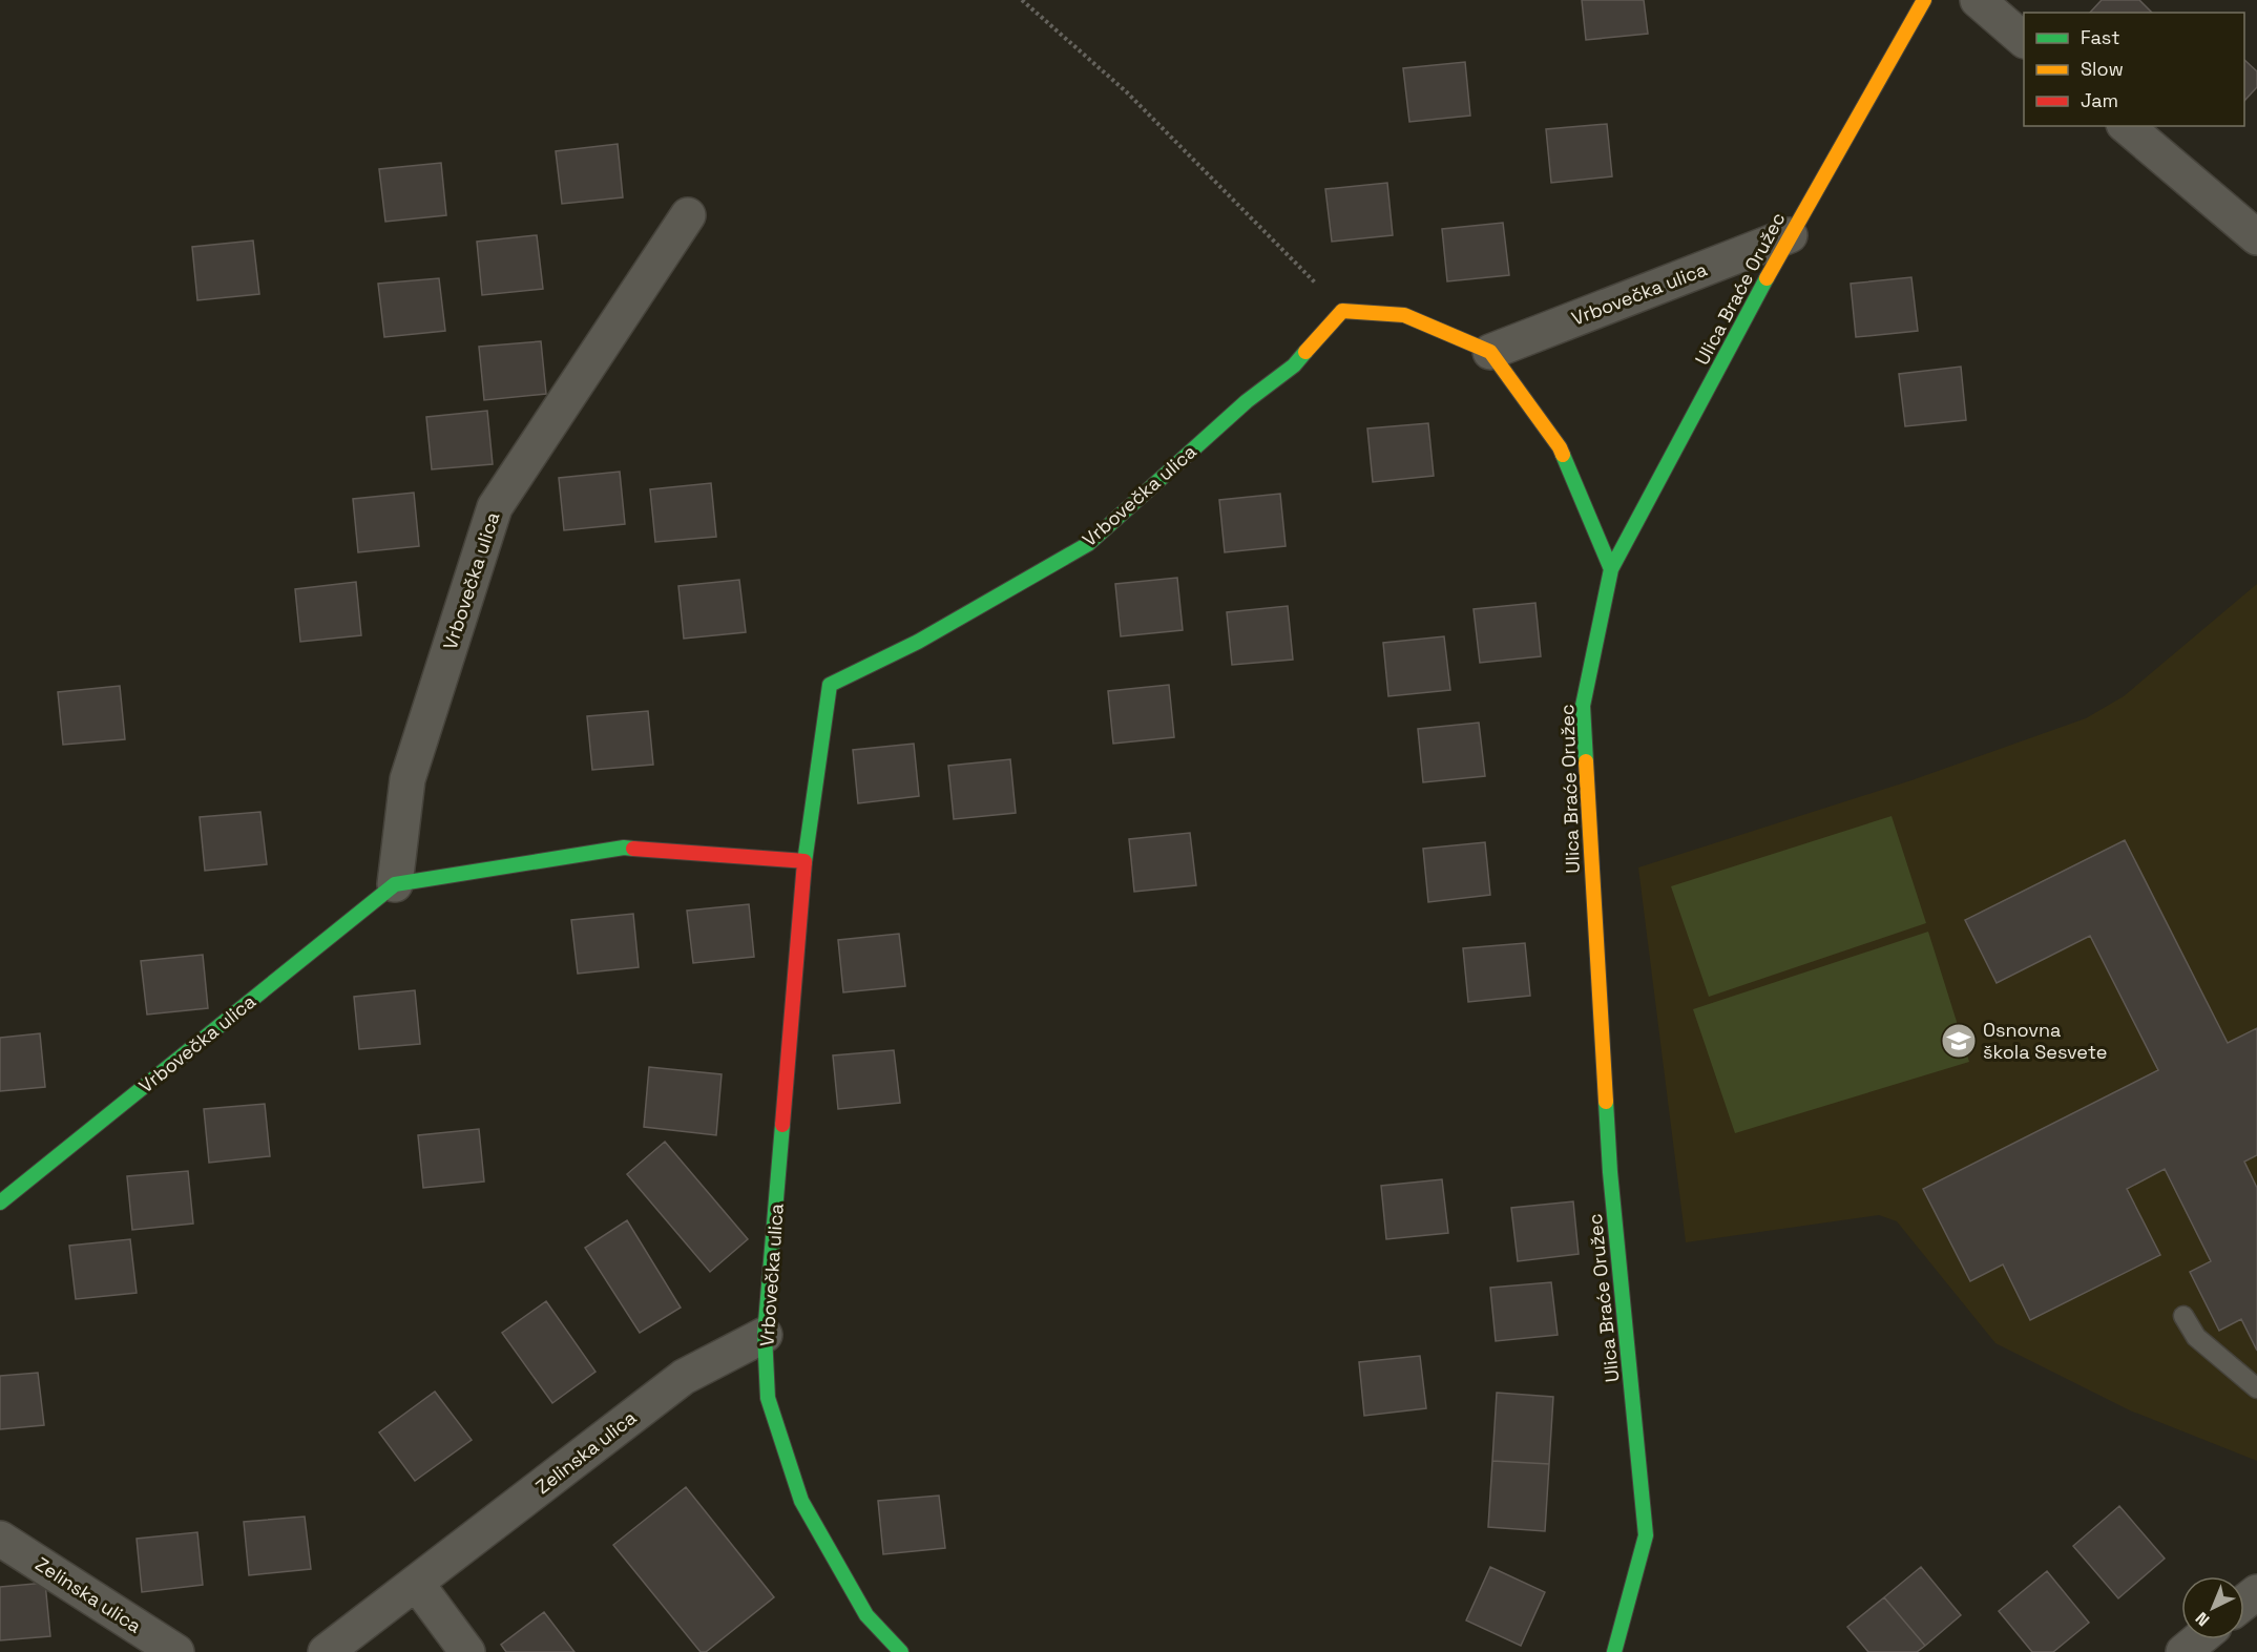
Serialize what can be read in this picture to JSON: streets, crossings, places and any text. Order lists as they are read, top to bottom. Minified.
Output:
{"streets":{"street":["Ulica Braće Oružec","Vrbovečka ulica","Zelinska ulica"]},"crossings":[["Ulica Braće Oružec","Vrbovečka ulica"],["Vrbovečka ulica","Zelinska ulica"]],"places":{"school or university":["Osnovna škola Sesvete"]},"legend":["Fast","Slow","Jam"],"north":"bottom left"}
